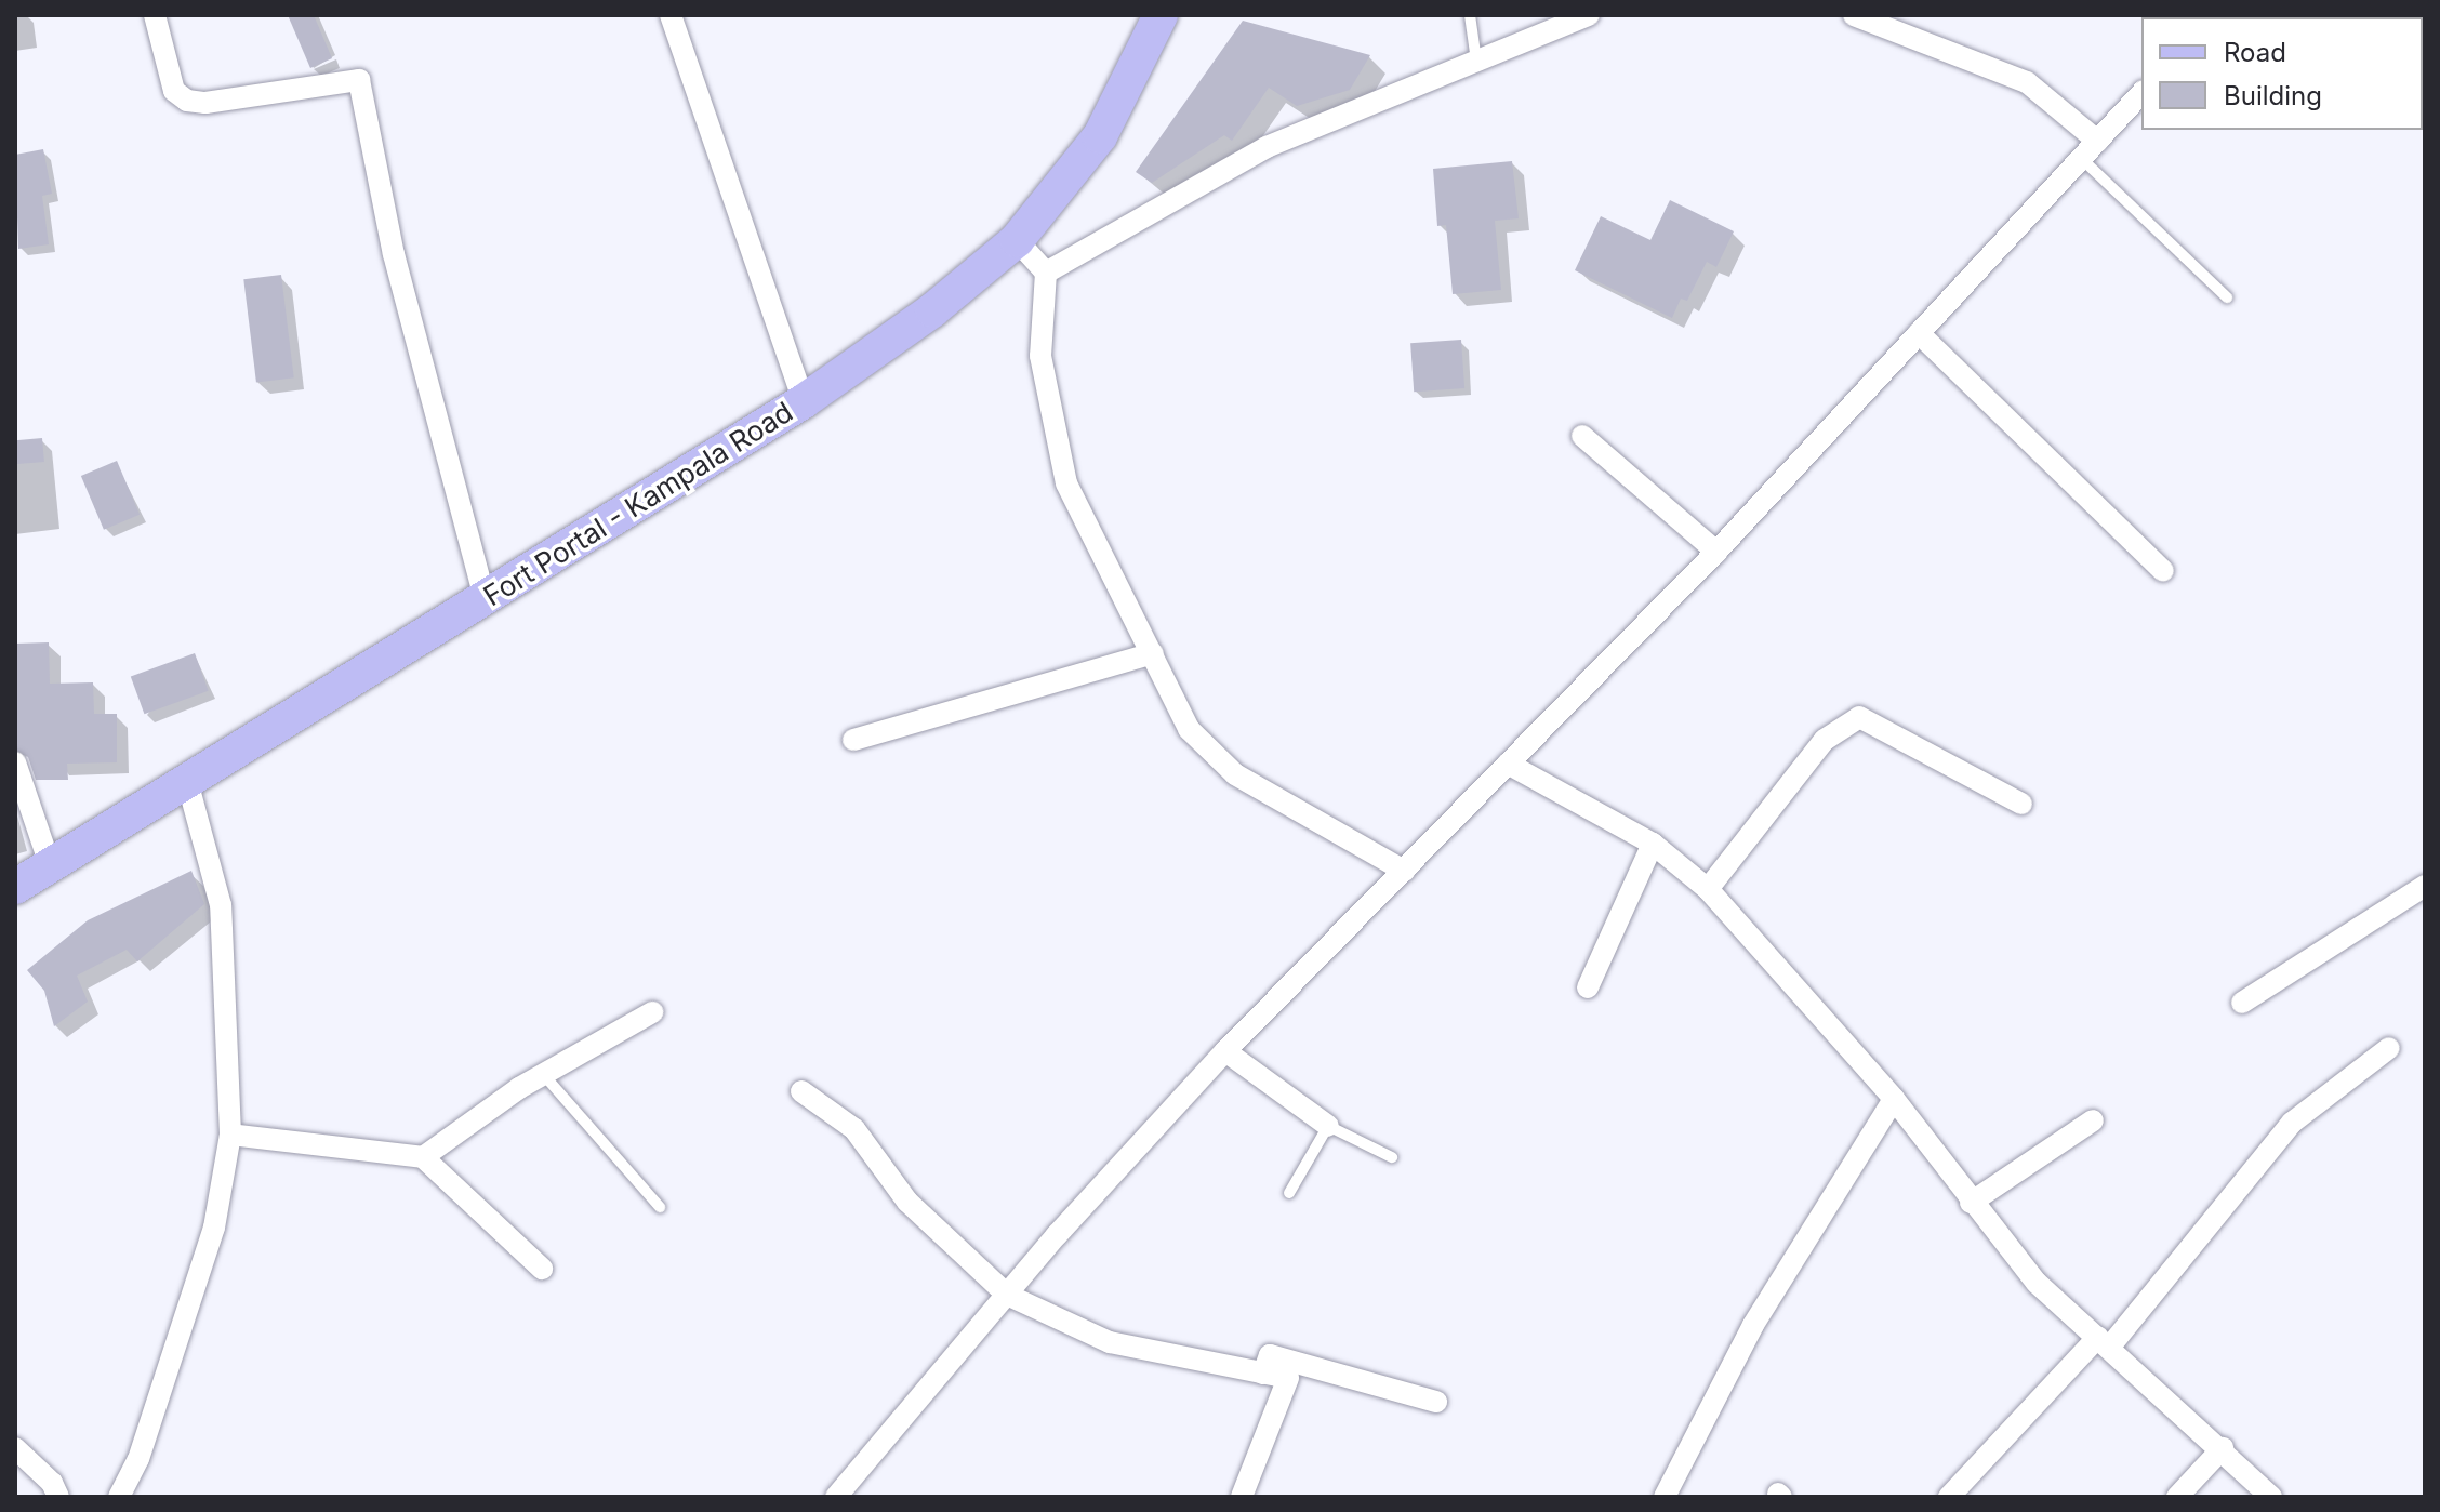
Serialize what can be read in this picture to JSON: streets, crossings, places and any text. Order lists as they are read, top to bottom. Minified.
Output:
{"streets":{"main road":["Fort Portal - Kampala Road"]},"legend":["Road","Building"]}
